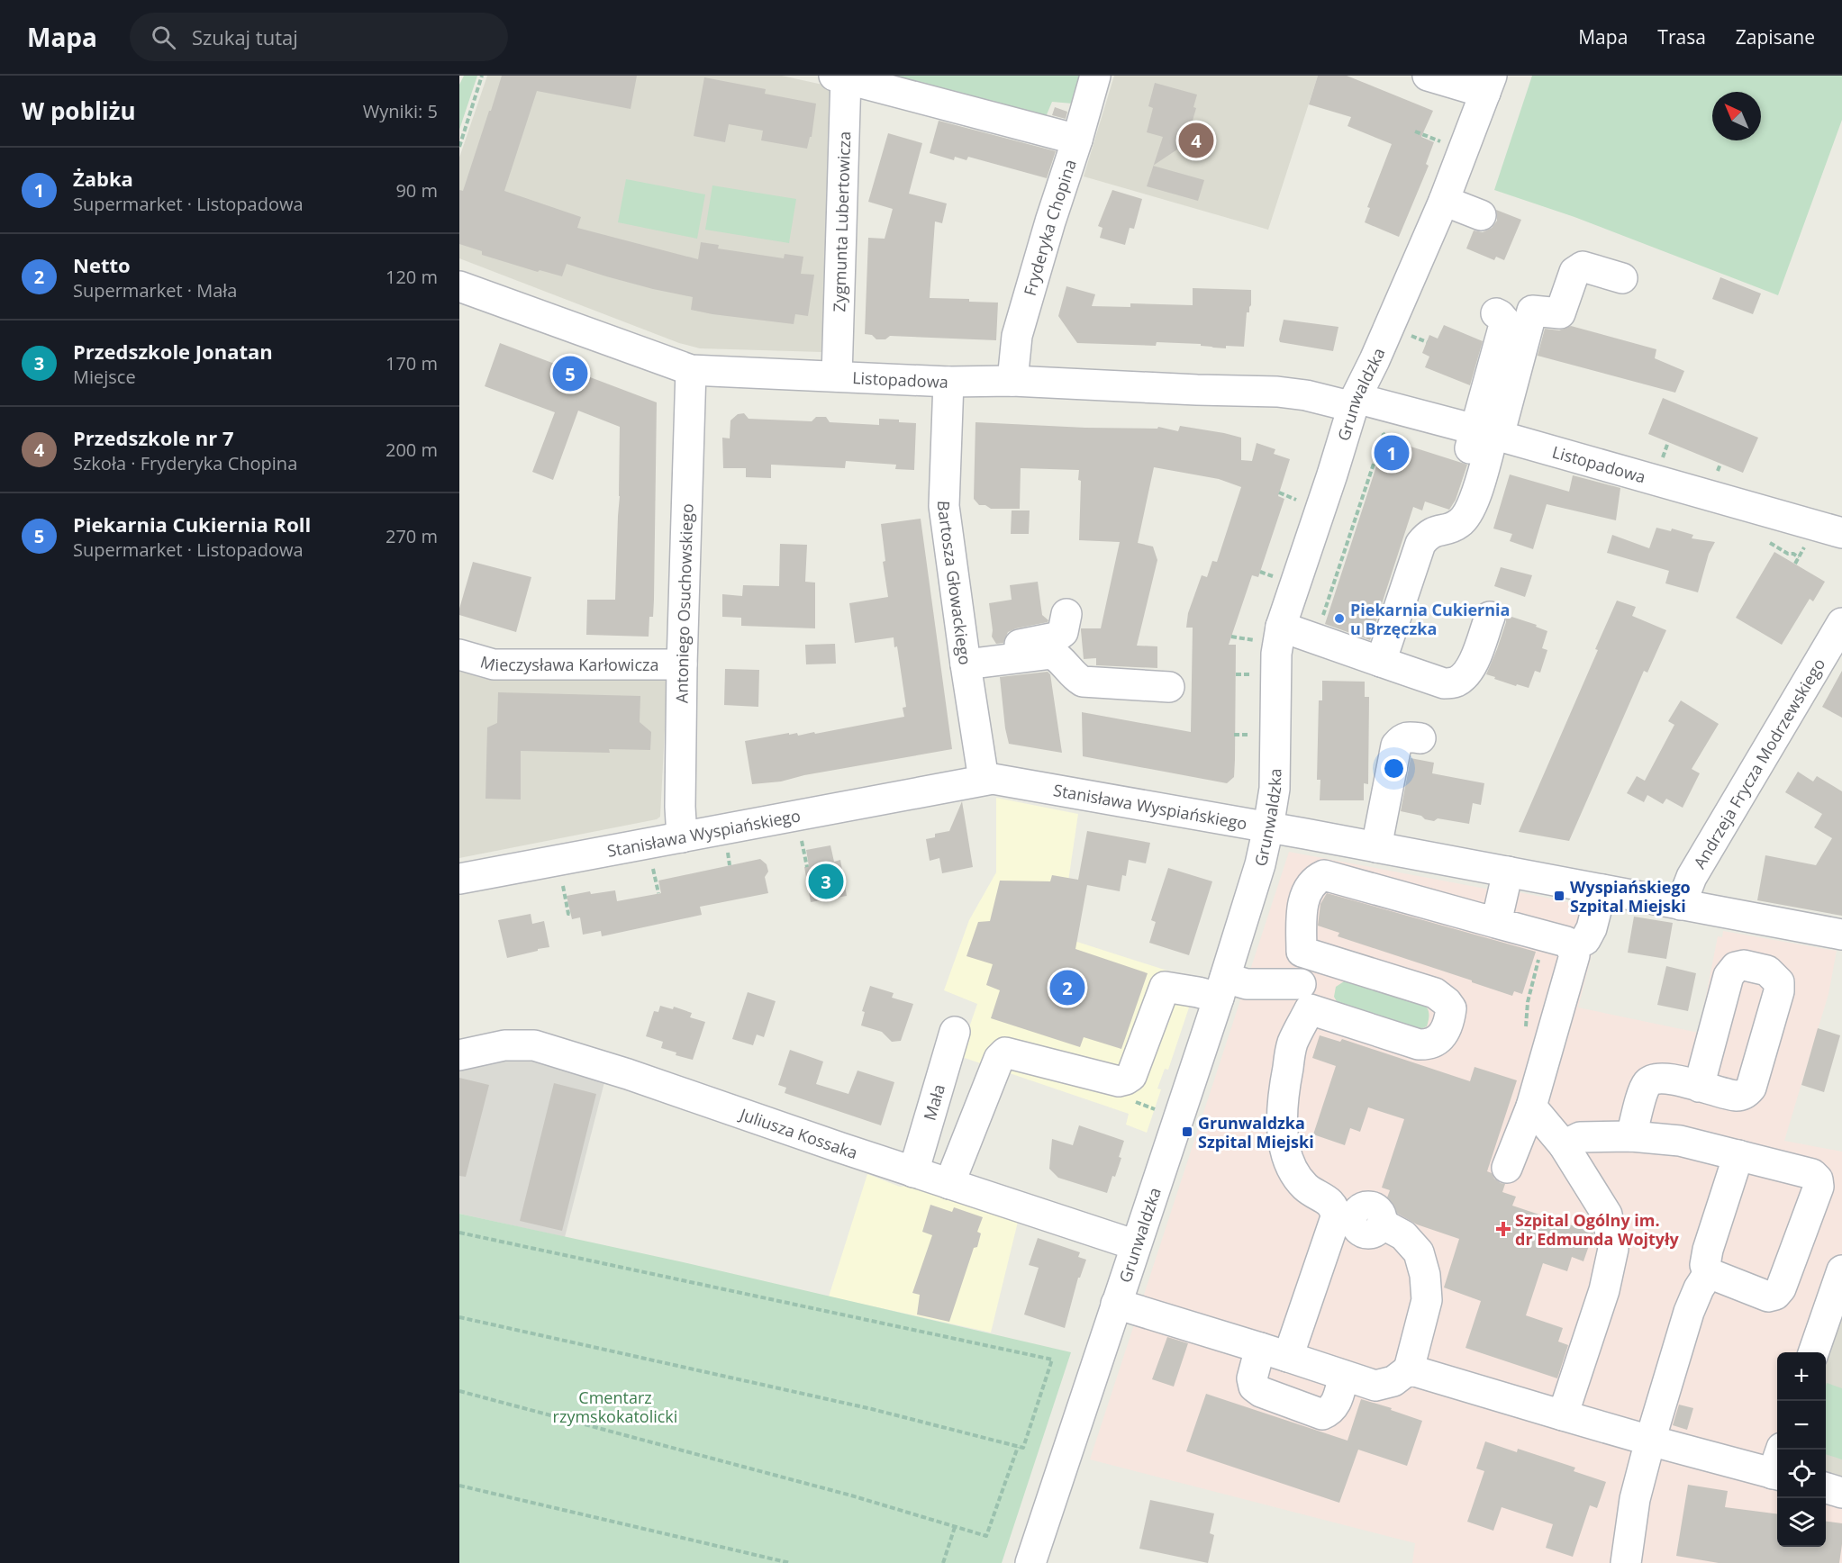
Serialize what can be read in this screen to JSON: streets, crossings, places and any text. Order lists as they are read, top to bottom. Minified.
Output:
{"streets":{"street":["Zygmunta Lubertowicza","Fryderyka Chopina","Listopadowa","Grunwaldzka","Bartosza Głowackiego","Antoniego Osuchowskiego","Mieczysława Karłowicza","Andrzeja Frycza Modrzewskiego","Stanisława Wyspiańskiego","Mała","Juliusza Kossaka"]},"crossings":[["Zygmunta Lubertowicza","Listopadowa"],["Fryderyka Chopina","Listopadowa"],["Listopadowa","Grunwaldzka"],["Listopadowa","Bartosza Głowackiego"],["Listopadowa","Antoniego Osuchowskiego"],["Grunwaldzka","Stanisława Wyspiańskiego"],["Grunwaldzka","Juliusza Kossaka"],["Bartosza Głowackiego","Stanisława Wyspiańskiego"],["Antoniego Osuchowskiego","Mieczysława Karłowicza"],["Antoniego Osuchowskiego","Stanisława Wyspiańskiego"],["Andrzeja Frycza Modrzewskiego","Stanisława Wyspiańskiego"],["Mała","Juliusza Kossaka"]],"parks":["Cmentarz rzymskokatolicki"],"places":{"other":["Piekarnia Cukiernia u Brzęczka"],"transit":["Wyspiańskiego Szpital Miejski","Grunwaldzka Szpital Miejski"],"health":["Szpital Ogólny im. dr Edmunda Wojtyły"]},"north":"top left","page":{"header":"Mapa","search":"Szukaj tutaj","nav":["Mapa","Trasa","Zapisane"],"heading":["W pobliżu","Wyniki: 5"],"pins":["4","5","1","3","2"],"list":[{"mark":"1","name":"Żabka","note":"Supermarket · Listopadowa","value":"90 m"},{"mark":"2","name":"Netto","note":"Supermarket · Mała","value":"120 m"},{"mark":"3","name":"Przedszkole Jonatan","note":"Miejsce","value":"170 m"},{"mark":"4","name":"Przedszkole nr 7","note":"Szkoła · Fryderyka Chopina","value":"200 m"},{"mark":"5","name":"Piekarnia Cukiernia Roll","note":"Supermarket · Listopadowa","value":"270 m"}],"map_buttons":["+","−"]}}
